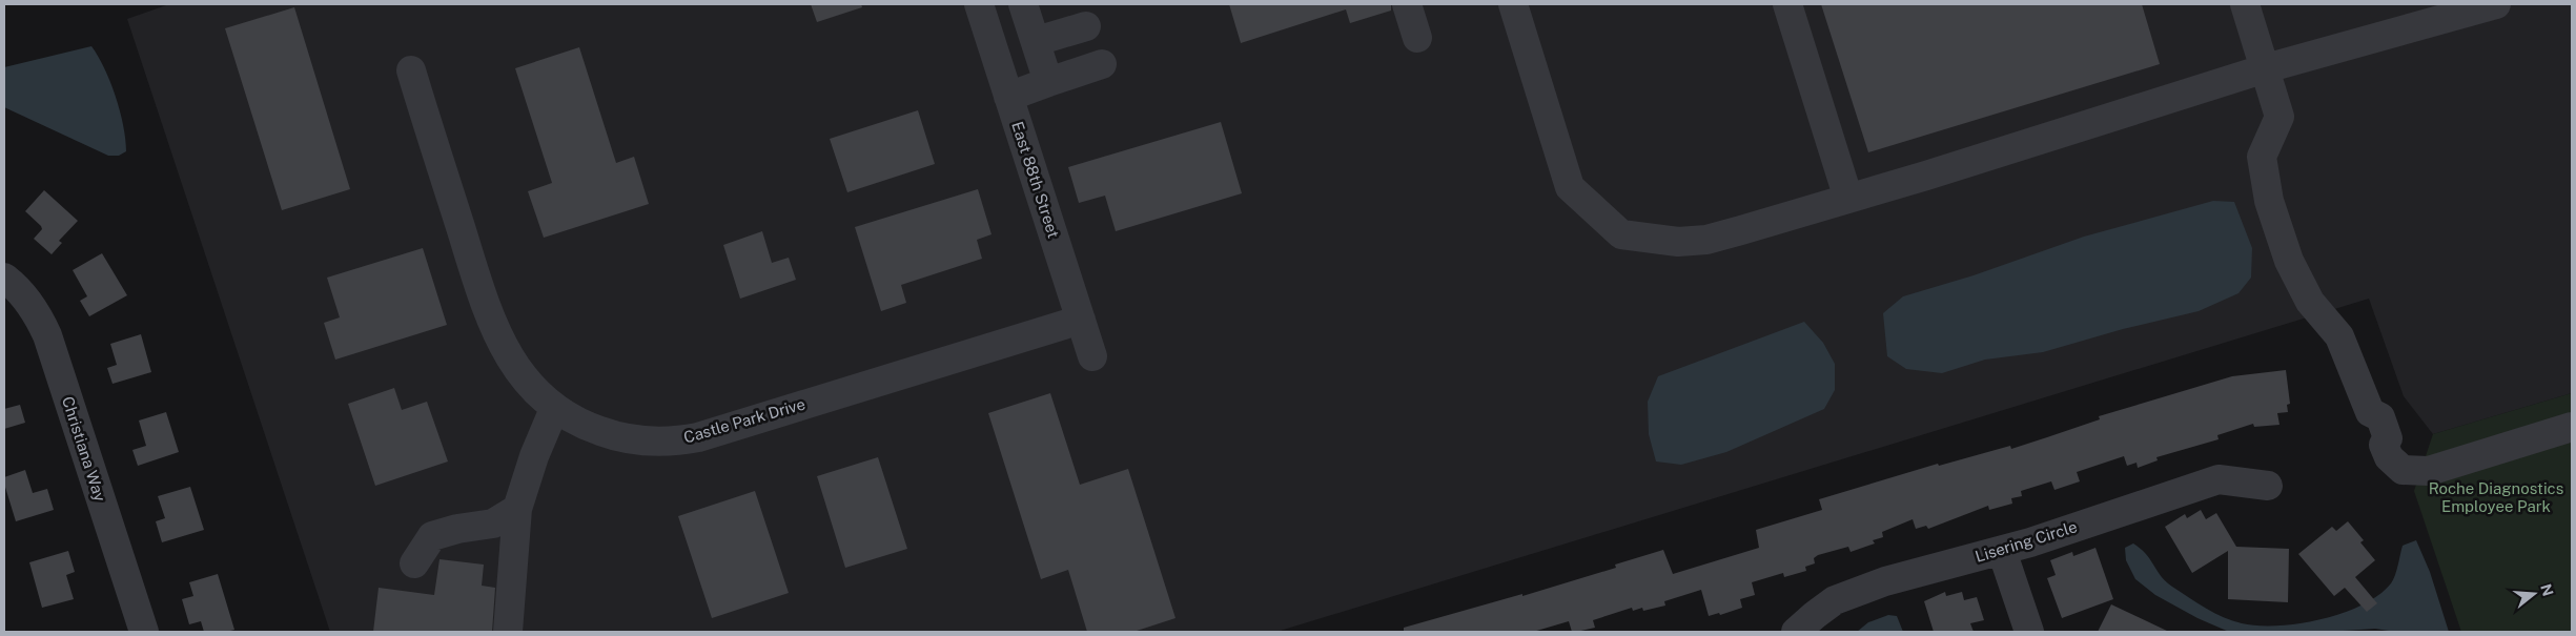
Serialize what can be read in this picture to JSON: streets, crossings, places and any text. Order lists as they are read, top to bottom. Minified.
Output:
{"streets":{"street":["East 88th Street","Castle Park Drive","Christiana Way","Lisering Circle"]},"crossings":[["East 88th Street","Castle Park Drive"]],"parks":["Roche Diagnostics Employee Park"],"north":"right"}
